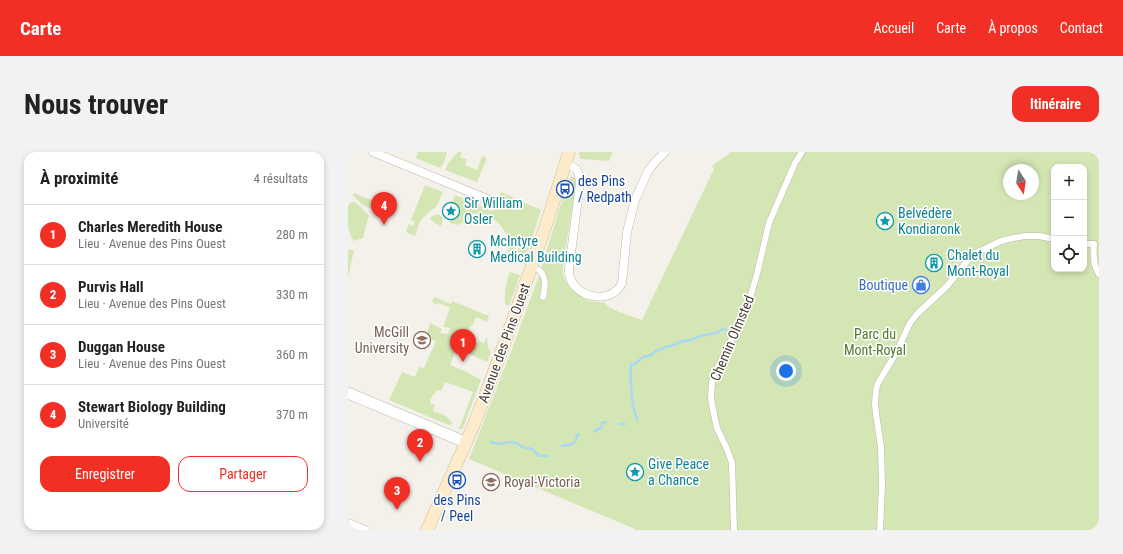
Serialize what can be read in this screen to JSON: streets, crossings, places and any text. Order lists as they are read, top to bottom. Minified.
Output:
{"streets":{"main road":["Avenue des Pins Ouest"],"street":["Chemin Olmsted"]},"parks":["Parc du Mont-Royal"],"places":{"bus stop":["des Pins / Redpath","des Pins / Peel"],"place":["Sir William Osler","Belvédère Kondiaronk","Give Peace a Chance"],"building":["McIntyre Medical Building","Chalet du Mont-Royal"],"shop":["Boutique"],"school or university":["McGill University","Royal-Victoria"]},"north":"bottom","page":{"header":"Carte","nav":["Accueil","Carte","À propos","Contact"],"buttons":["Itinéraire",["Enregistrer","Partager"]],"title":"Nous trouver","heading":["À proximité","4 résultats"],"map_buttons":["+","−"],"pins":["4","1","2","3"],"list":[{"mark":"1","name":"Charles Meredith House","note":"Lieu · Avenue des Pins Ouest","value":"280 m"},{"mark":"2","name":"Purvis Hall","note":"Lieu · Avenue des Pins Ouest","value":"330 m"},{"mark":"3","name":"Duggan House","note":"Lieu · Avenue des Pins Ouest","value":"360 m"},{"mark":"4","name":"Stewart Biology Building","note":"Université","value":"370 m"}]}}
